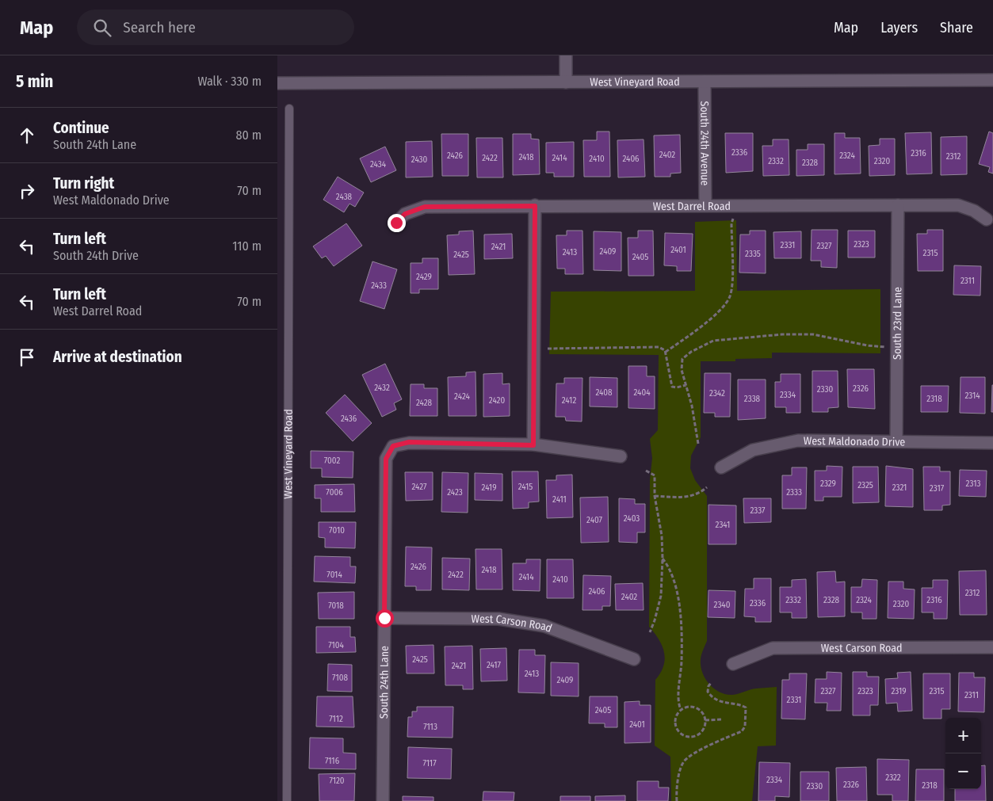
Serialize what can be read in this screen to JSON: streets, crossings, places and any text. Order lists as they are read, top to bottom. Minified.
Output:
{"streets":{"street":["West Vineyard Road","South 24th Avenue","West Darrel Road","South 23rd Lane","West Maldonado Drive","West Carson Road","South 24th Lane"]},"crossings":[["West Vineyard Road","South 24th Avenue"],["South 24th Avenue","West Darrel Road"],["West Darrel Road","South 23rd Lane"],["South 23rd Lane","West Maldonado Drive"],["West Carson Road","South 24th Lane"]],"house_numbers":["2336","2316","2402","2426","2324","2312","2418","2422","2414","2410","2406","2430","2332","2320","2328","2434","2438","2323","2331","2327","2421","2401","2409","2413","2315","2335","2425","2405","2429","2311","2433","2432","2326","2330","2408","2404","2342","2334","2314","2424","2338","2318","2420","2412","2428","2436","7002","2329","2313","2325","2427","2415","2419","2321","2317","7006","2423","2333","2411","2337","2403","2407","2341","7010","2426","2418","7014","2422","2414","2410","2406","2312","2402","2332","2328","2324","2316","2336","2320","2340","7018","7104","2425","2417","2421","2413","7108","2409","2327","2323","2319","2315","2311","2331","2405","7112","2401","7113","7116","7117","2322","2334","7120","2326","2318","2330"],"page":{"header":"Map","search":"Search here","nav":["Map","Layers","Share"],"heading":["5 min","Walk · 330 m"],"list":[["Continue","South 24th Lane","80 m"],["Turn right","West Maldonado Drive","70 m"],["Turn left","South 24th Drive","110 m"],["Turn left","West Darrel Road","70 m"],"Arrive at destination"],"map_buttons":["+","−"]}}
